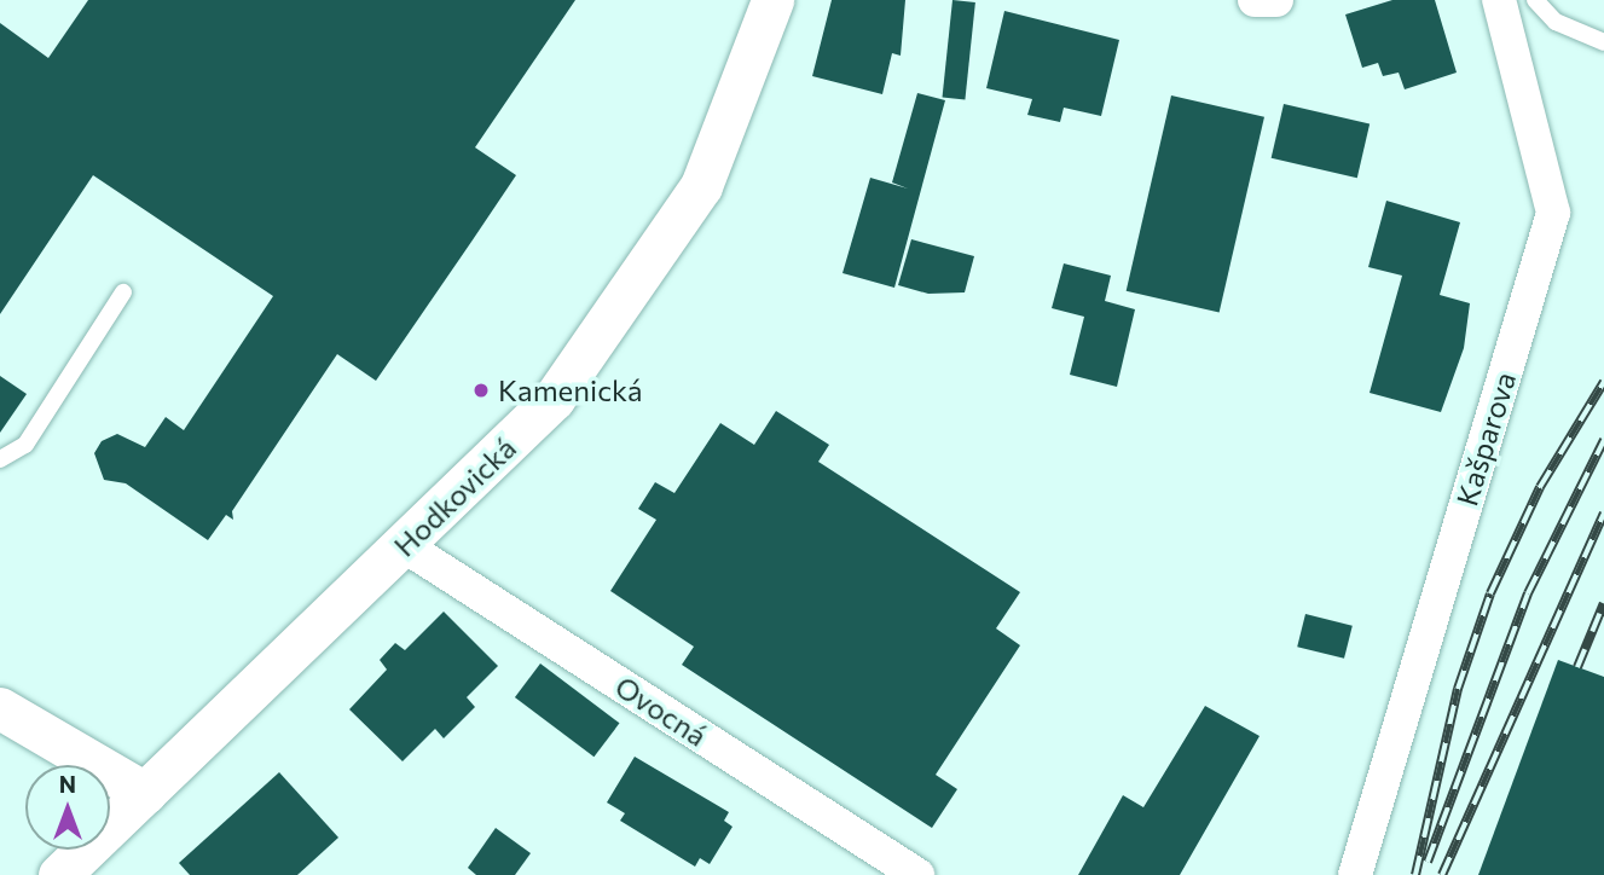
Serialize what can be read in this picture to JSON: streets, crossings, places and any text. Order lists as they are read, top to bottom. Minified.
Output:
{"streets":{"street":["Kašparova","Hodkovická","Ovocná"]},"crossings":[["Hodkovická","Ovocná"]],"places":["Kamenická"],"north":"top"}
